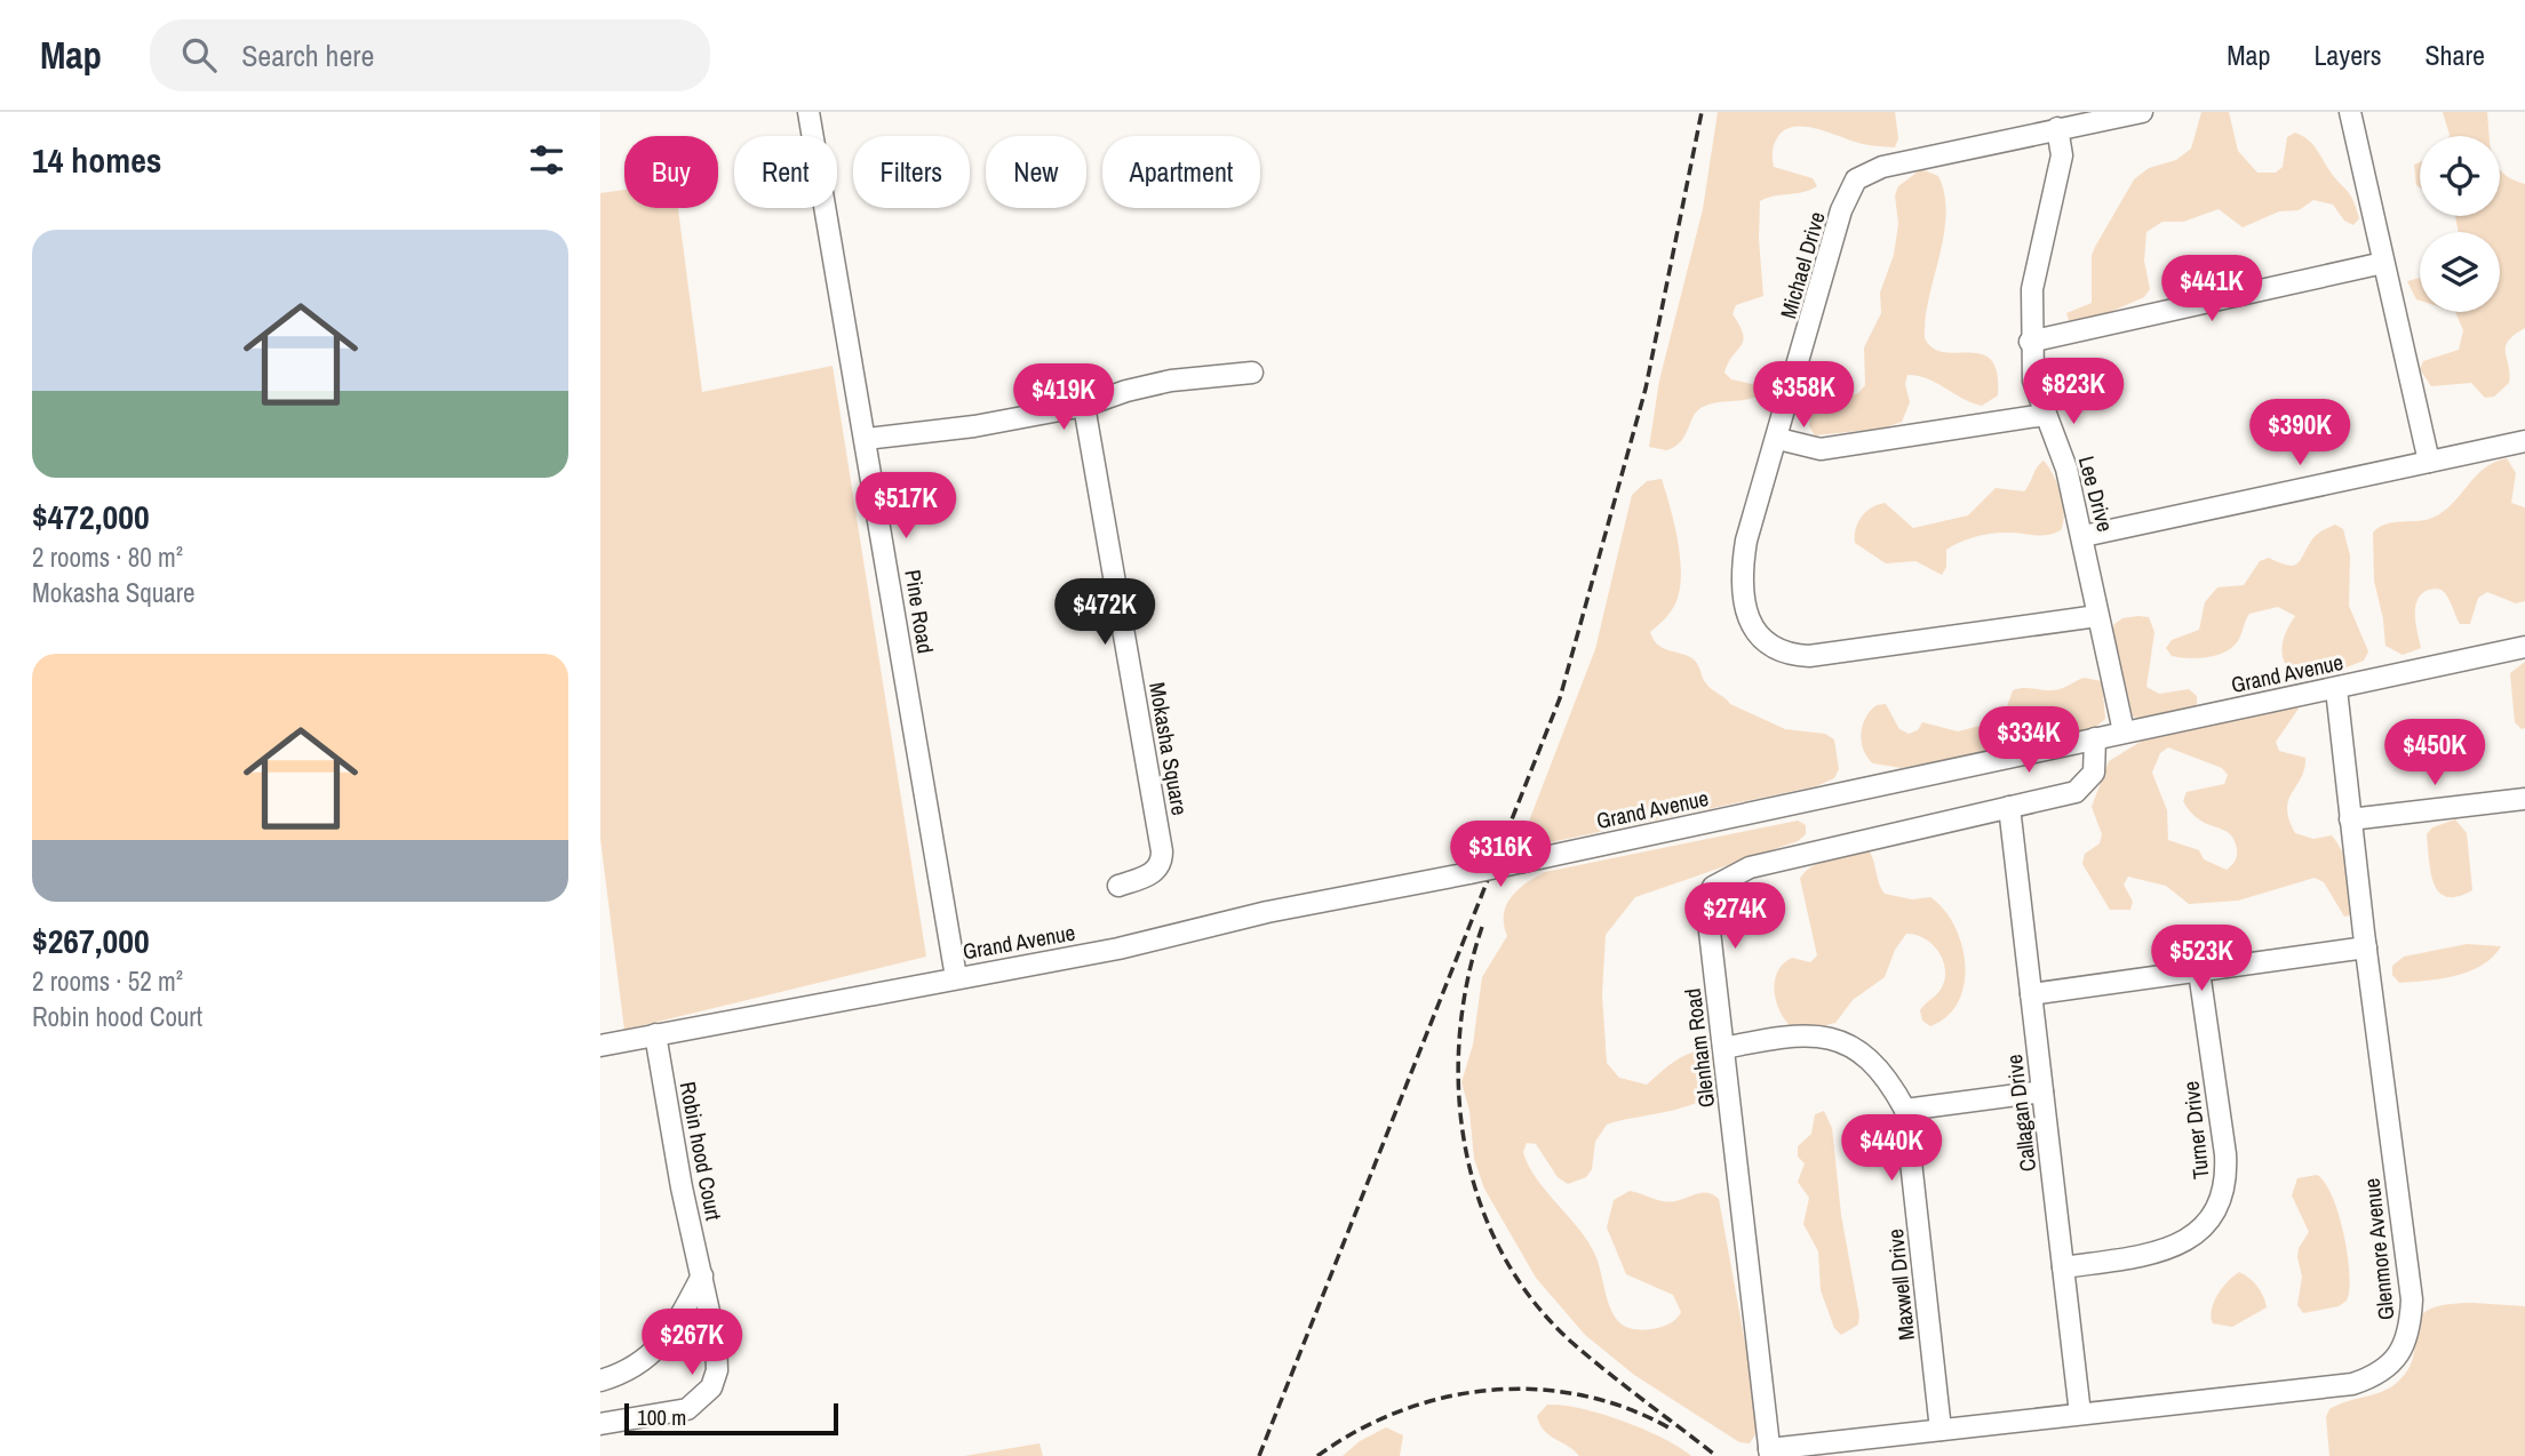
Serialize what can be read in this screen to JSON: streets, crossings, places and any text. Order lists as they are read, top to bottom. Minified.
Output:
{"streets":{"street":["Michael Drive","Lee Drive","Pine Road","Grand Avenue","Mokasha Square","Glenham Road","Callagan Drive","Turner Drive","Robin hood Court","Glenmore Avenue","Maxwell Drive"]},"crossings":[["Michael Drive","Lee Drive"],["Lee Drive","Grand Avenue"],["Pine Road","Grand Avenue"],["Grand Avenue","Glenham Road"],["Grand Avenue","Robin hood Court"],["Grand Avenue","Glenmore Avenue"],["Glenham Road","Callagan Drive"],["Glenham Road","Glenmore Avenue"],["Glenham Road","Maxwell Drive"],["Callagan Drive","Turner Drive"],["Callagan Drive","Glenmore Avenue"],["Glenmore Avenue","Maxwell Drive"]],"scale_bar":"100 m","page":{"header":"Map","search":"Search here","nav":["Map","Layers","Share"],"heading":"14 homes","chip":["Buy","Rent","Filters","New","Apartment"],"list":[{"name":"$472,000","note":"2 rooms · 80 m² · Mokasha Square"},{"name":"$267,000","note":"2 rooms · 52 m² · Robin hood Court"}],"price":["$441K","$823K","$358K","$419K","$390K","$517K","$472K","$334K","$450K","$316K","$274K","$523K","$440K","$267K"],"scale":"100 m"}}
